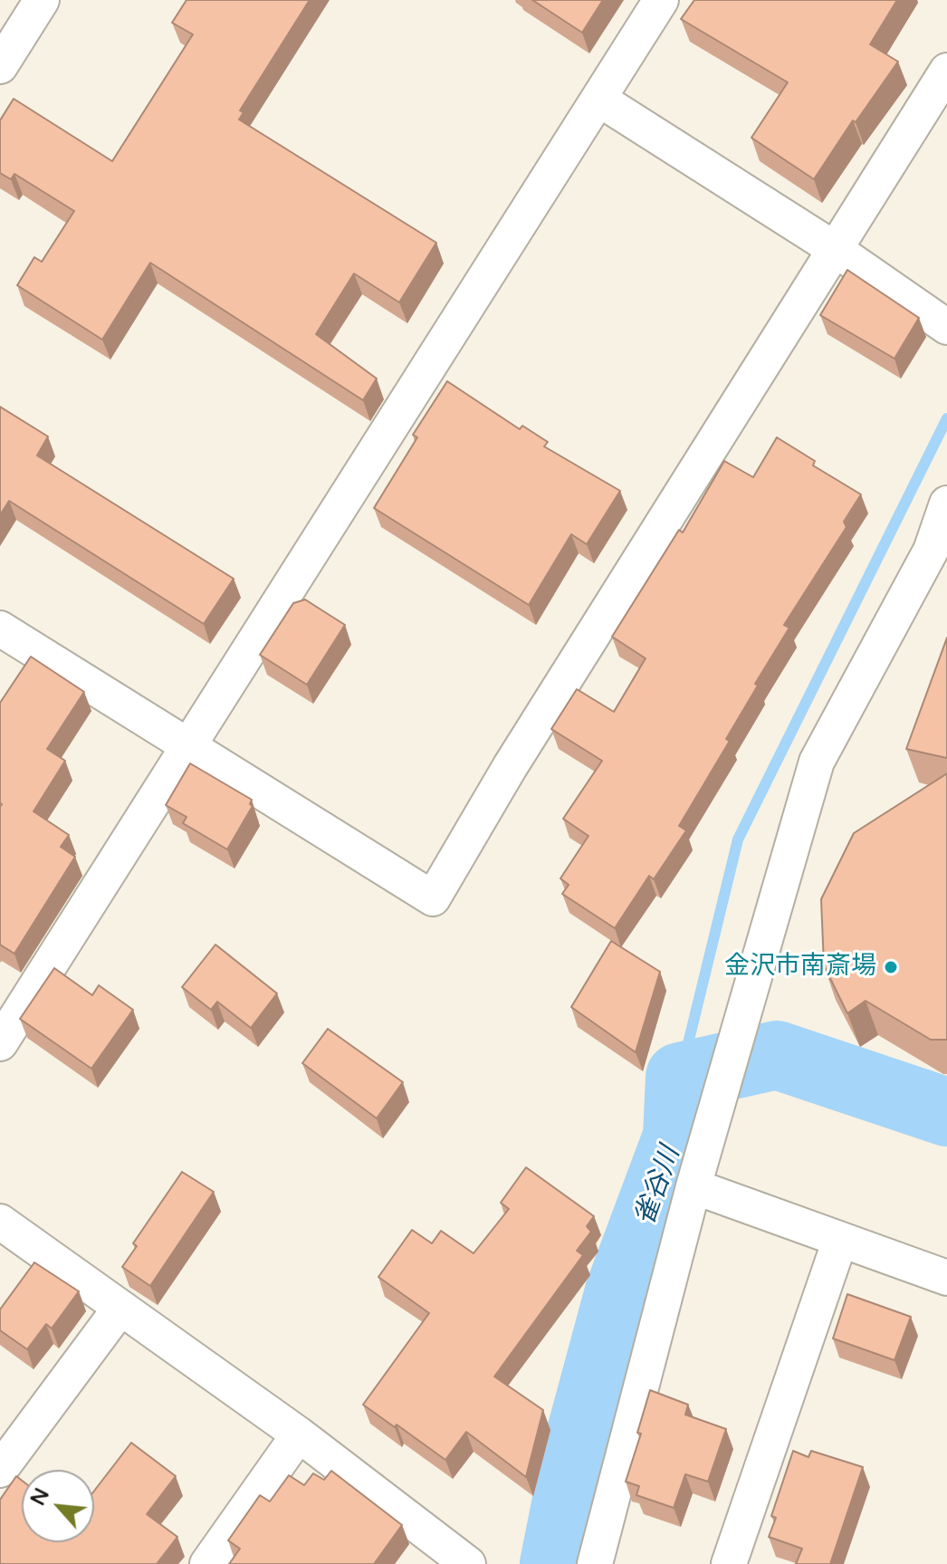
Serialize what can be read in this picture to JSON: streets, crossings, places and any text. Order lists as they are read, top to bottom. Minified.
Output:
{"water":["雀谷川"],"places":["金沢市南斎場"],"north":"top left"}
